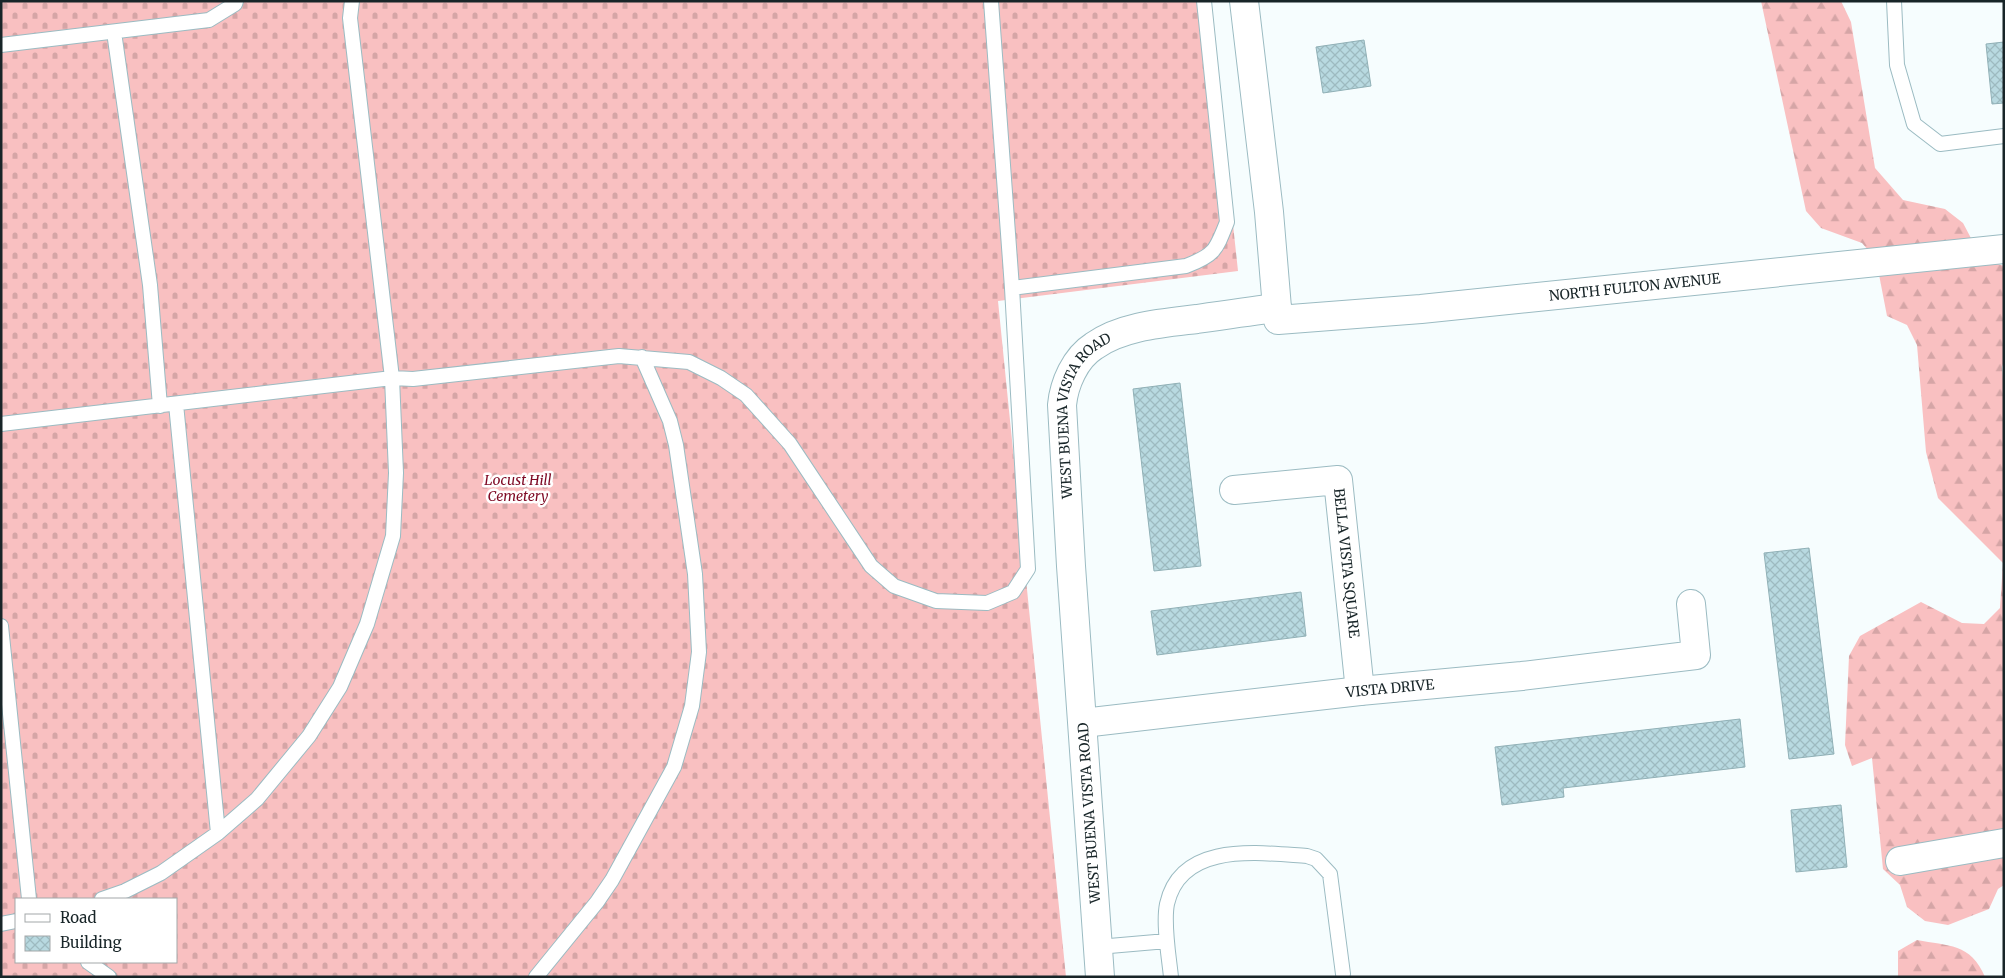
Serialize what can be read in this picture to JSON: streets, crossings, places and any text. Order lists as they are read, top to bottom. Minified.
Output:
{"streets":{"street":["NORTH FULTON AVENUE","WEST BUENA VISTA ROAD","BELLA VISTA SQUARE","VISTA DRIVE"]},"crossings":[["NORTH FULTON AVENUE","WEST BUENA VISTA ROAD"],["WEST BUENA VISTA ROAD","VISTA DRIVE"],["BELLA VISTA SQUARE","VISTA DRIVE"]],"parks":["Locust Hill Cemetery"],"legend":["Road","Building"]}
